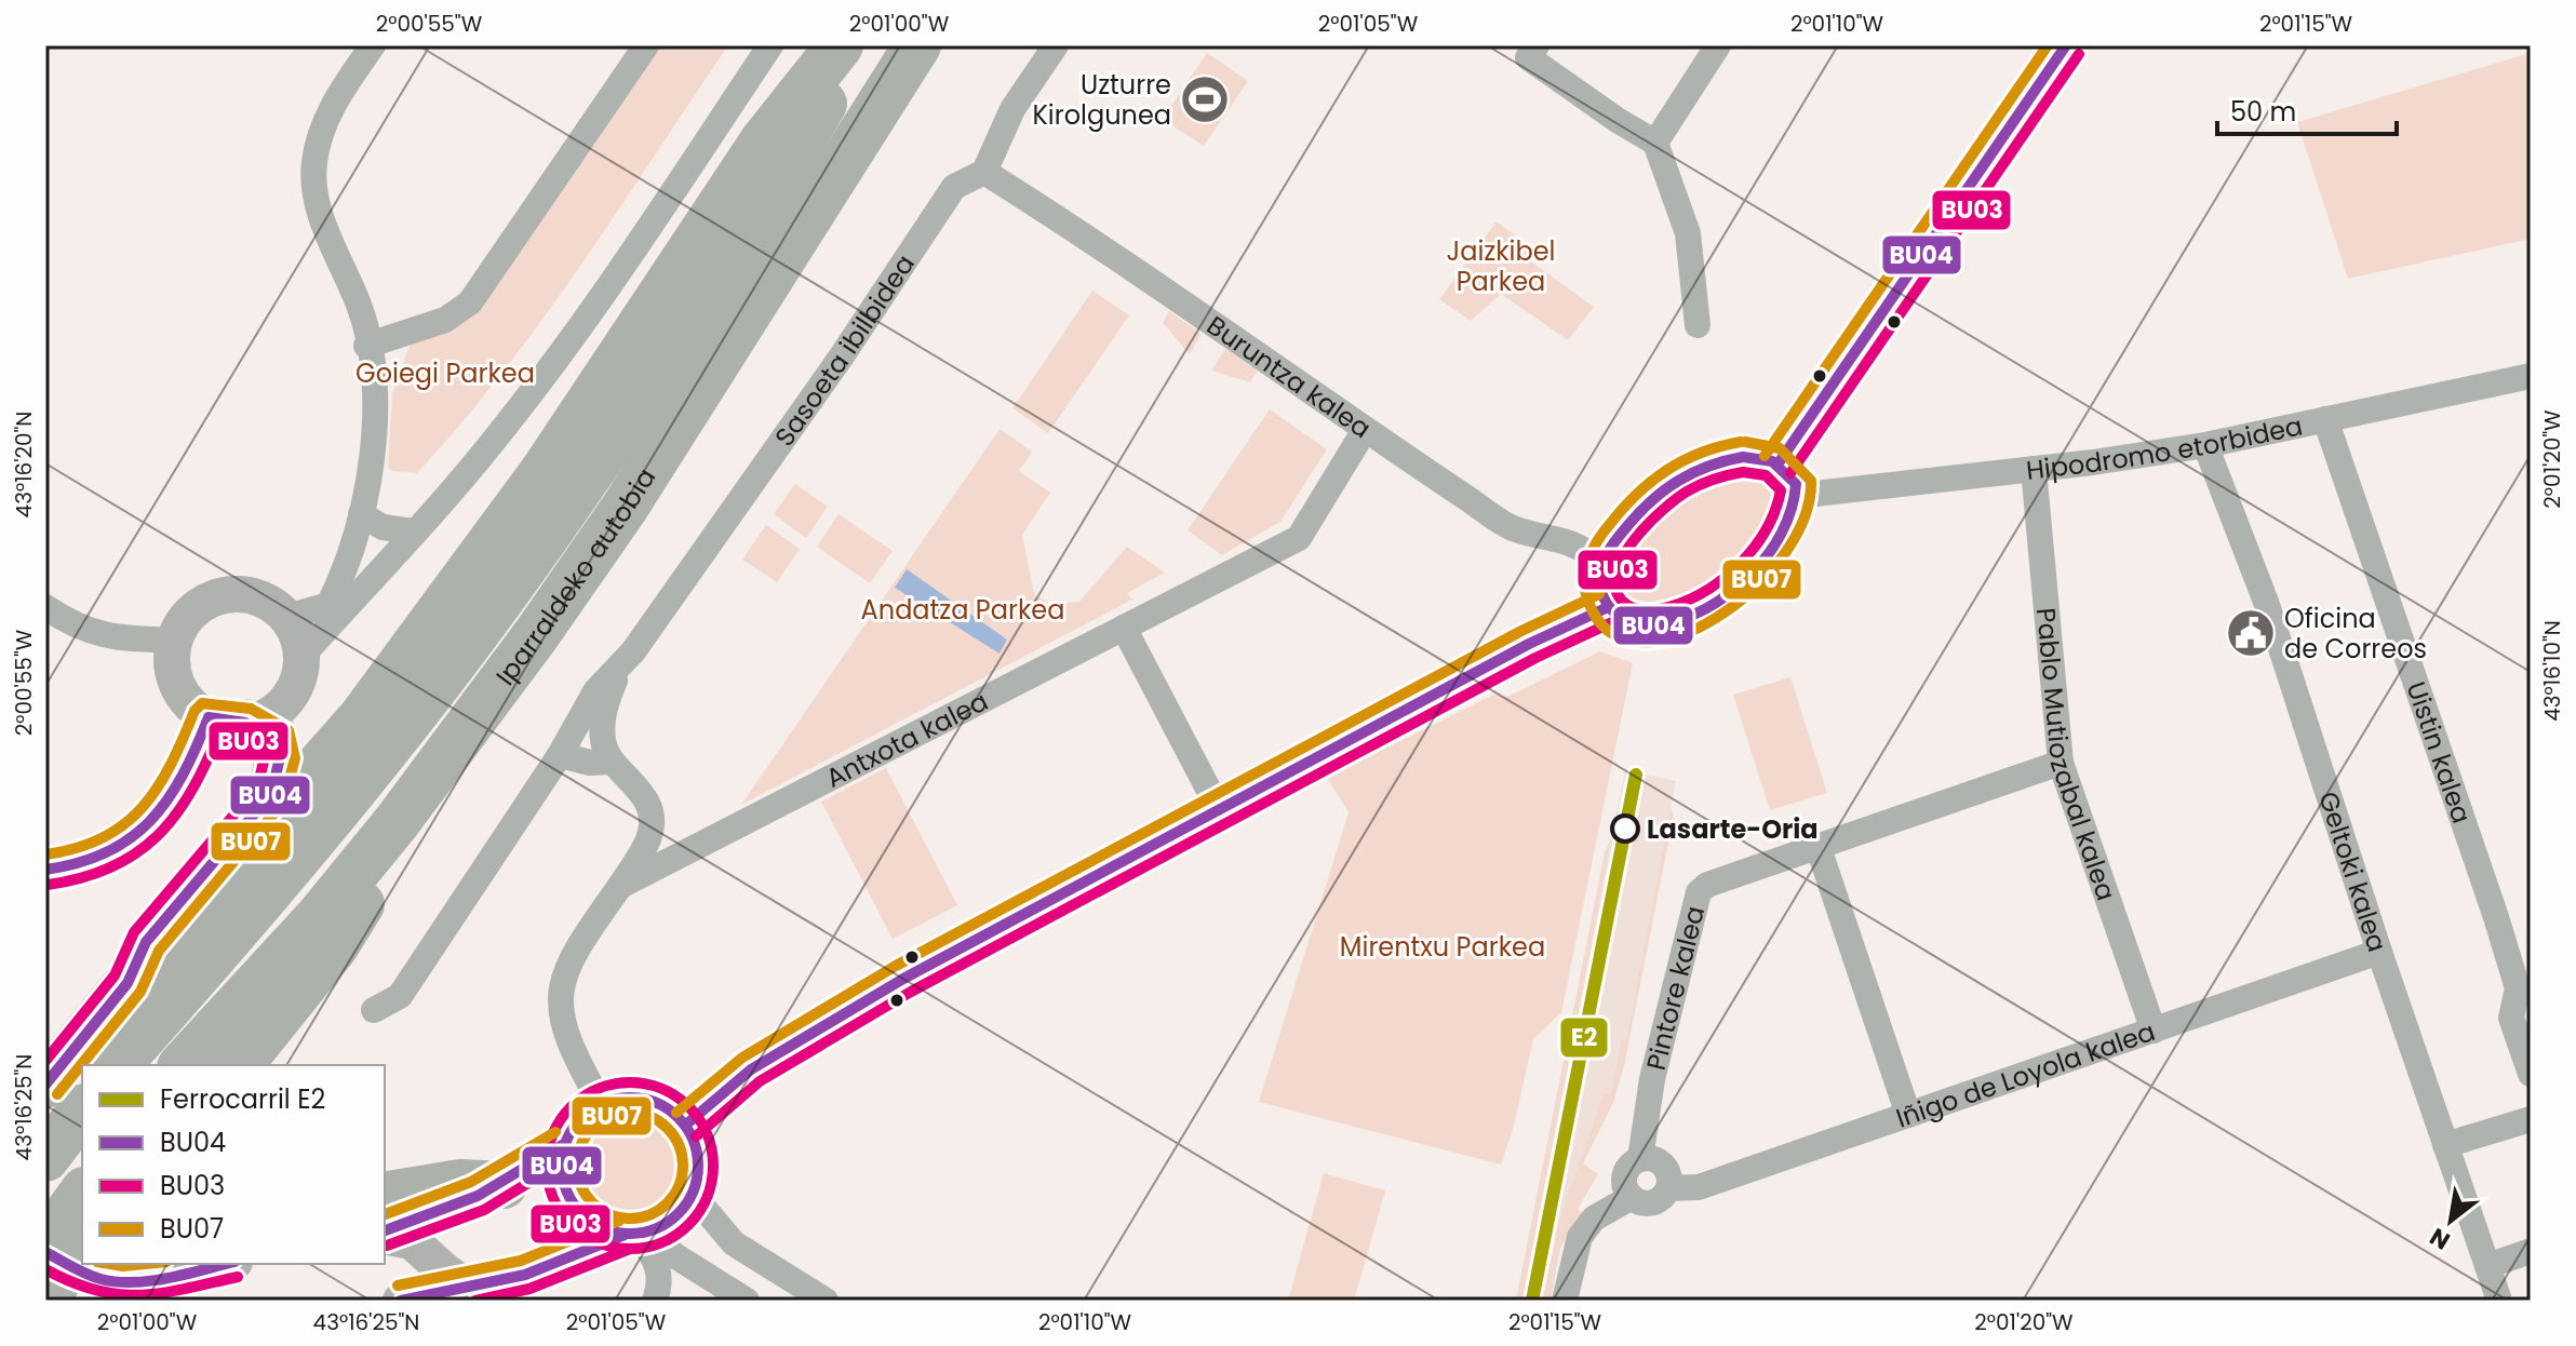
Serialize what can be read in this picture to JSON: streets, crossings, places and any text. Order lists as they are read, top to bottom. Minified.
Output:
{"streets":{"highway":["Iparraldeko autobia"],"street":["Sasoeta ibilbidea","Buruntza kalea","Hipodromo etorbidea","Antxota kalea","Uistin kalea","Pablo Mutiozabal kalea","Geltoki kalea","Pintore kalea","Iñigo de Loyola kalea"]},"crossings":[["Sasoeta ibilbidea","Buruntza kalea"],["Buruntza kalea","Antxota kalea"],["Hipodromo etorbidea","Uistin kalea"],["Hipodromo etorbidea","Pablo Mutiozabal kalea"],["Hipodromo etorbidea","Geltoki kalea"],["Pablo Mutiozabal kalea","Pintore kalea"],["Pablo Mutiozabal kalea","Iñigo de Loyola kalea"],["Geltoki kalea","Iñigo de Loyola kalea"],["Pintore kalea","Iñigo de Loyola kalea"]],"parks":["Jaizkibel Parkea","Goiegi Parkea","Andatza Parkea","Mirentxu Parkea"],"places":{"sports":["Uzturre Kirolgunea"],"public building":["Oficina de Correos"],"other":["Lasarte-Oria"]},"lines":["transit line BU04","transit line BU07","transit line BU03","rail line E2"],"legend":["Ferrocarril E2","BU04","BU03","BU07"],"scale_bar":"50 m","north":"bottom left","coordinates":["2°00'55\"W","2°01'00\"W","2°01'05\"W","2°01'10\"W","2°01'15\"W","2°01'20\"W","43°16'20\"N","43°16'10\"N","43°16'25\"N"]}
